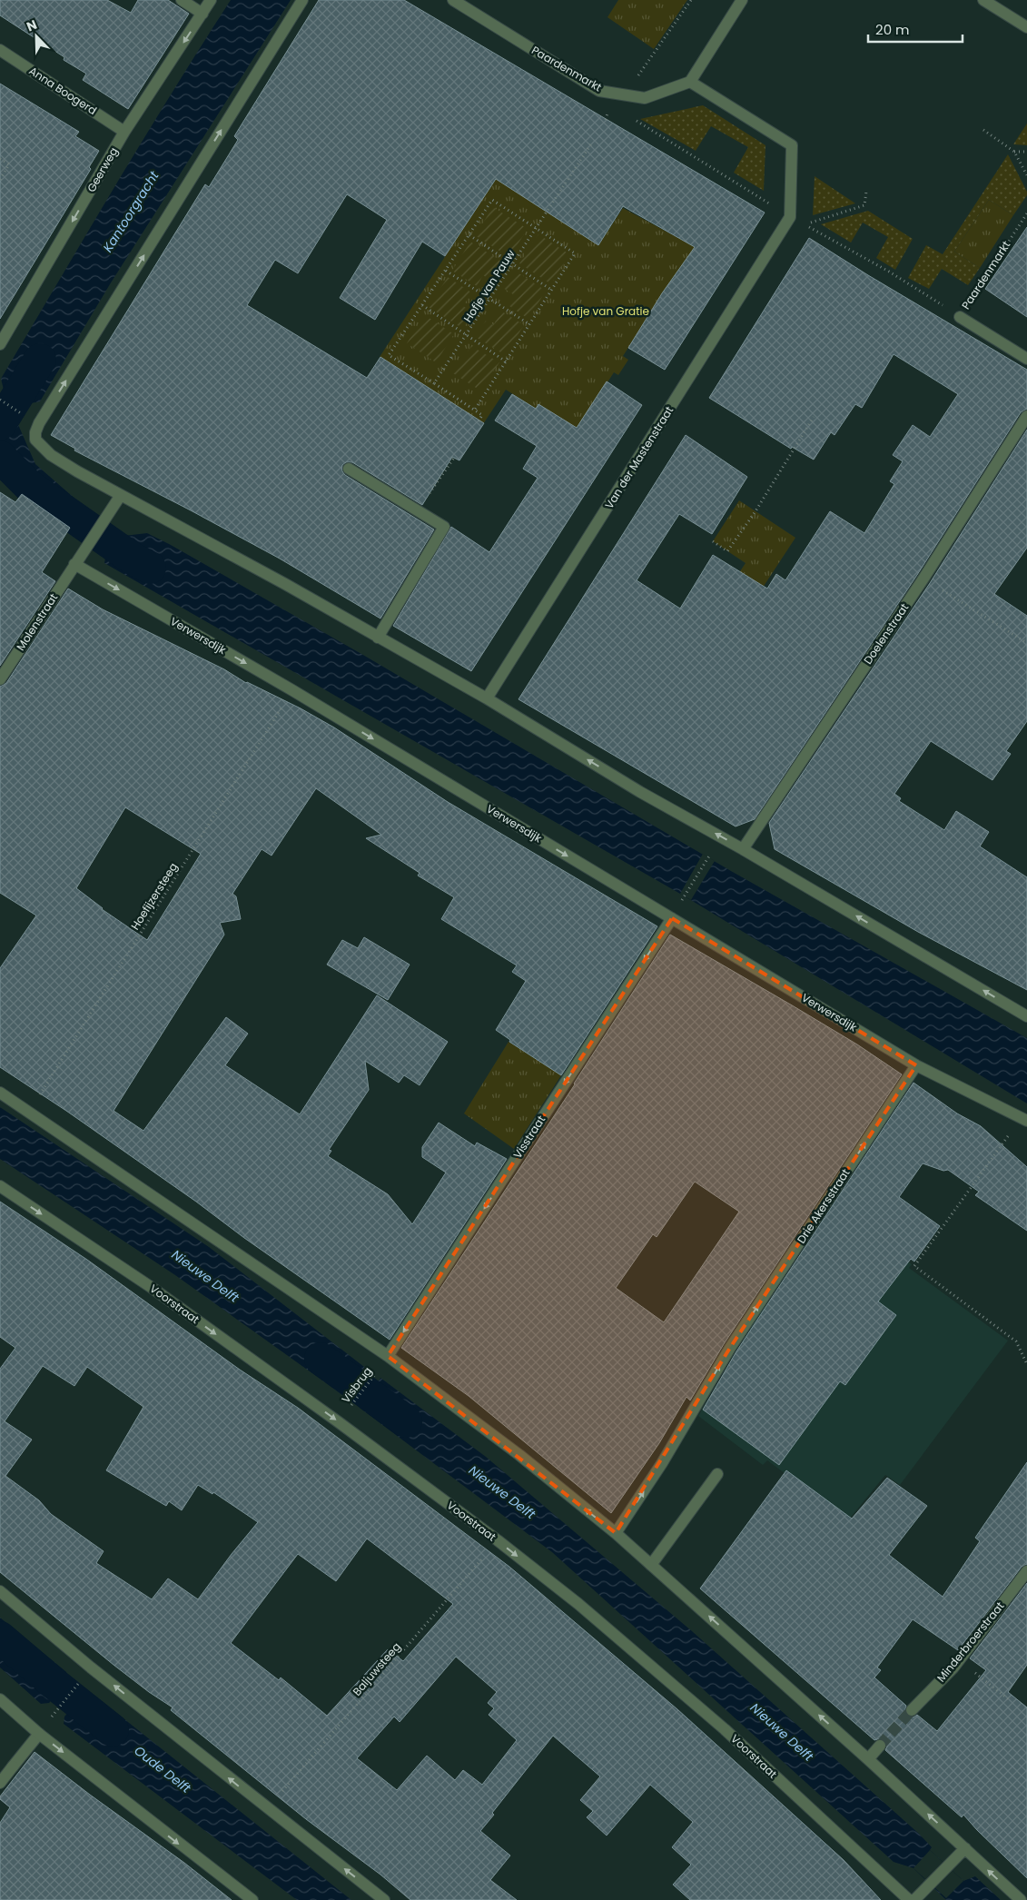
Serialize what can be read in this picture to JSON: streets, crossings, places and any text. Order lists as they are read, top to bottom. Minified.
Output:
{"streets":{"street":["Paardenmarkt","Anna Boogerd","Geerweg","Van der Mastenstraat","Molenstraat","Doelenstraat","Verwersdijk","Visstraat","Drie Akersstraat","Voorstraat","Minderbroerstraat"],"path":["Hofje van Pauw","Hoefijzersteeg","Visbrug","Baljuwsteeg"]},"crossings":[["Paardenmarkt","Van der Mastenstraat"],["Anna Boogerd","Geerweg"],["Molenstraat","Verwersdijk"],["Verwersdijk","Hoefijzersteeg"],["Verwersdijk","Visstraat"],["Verwersdijk","Drie Akersstraat"],["Voorstraat","Baljuwsteeg"]],"one_way":["Geerweg","Visstraat","Drie Akersstraat"],"water":["Kantoorgracht","Nieuwe Delft","Oude Delft"],"parks":["Hofje van Gratie"],"scale_bar":"20 m","north":"top left"}
